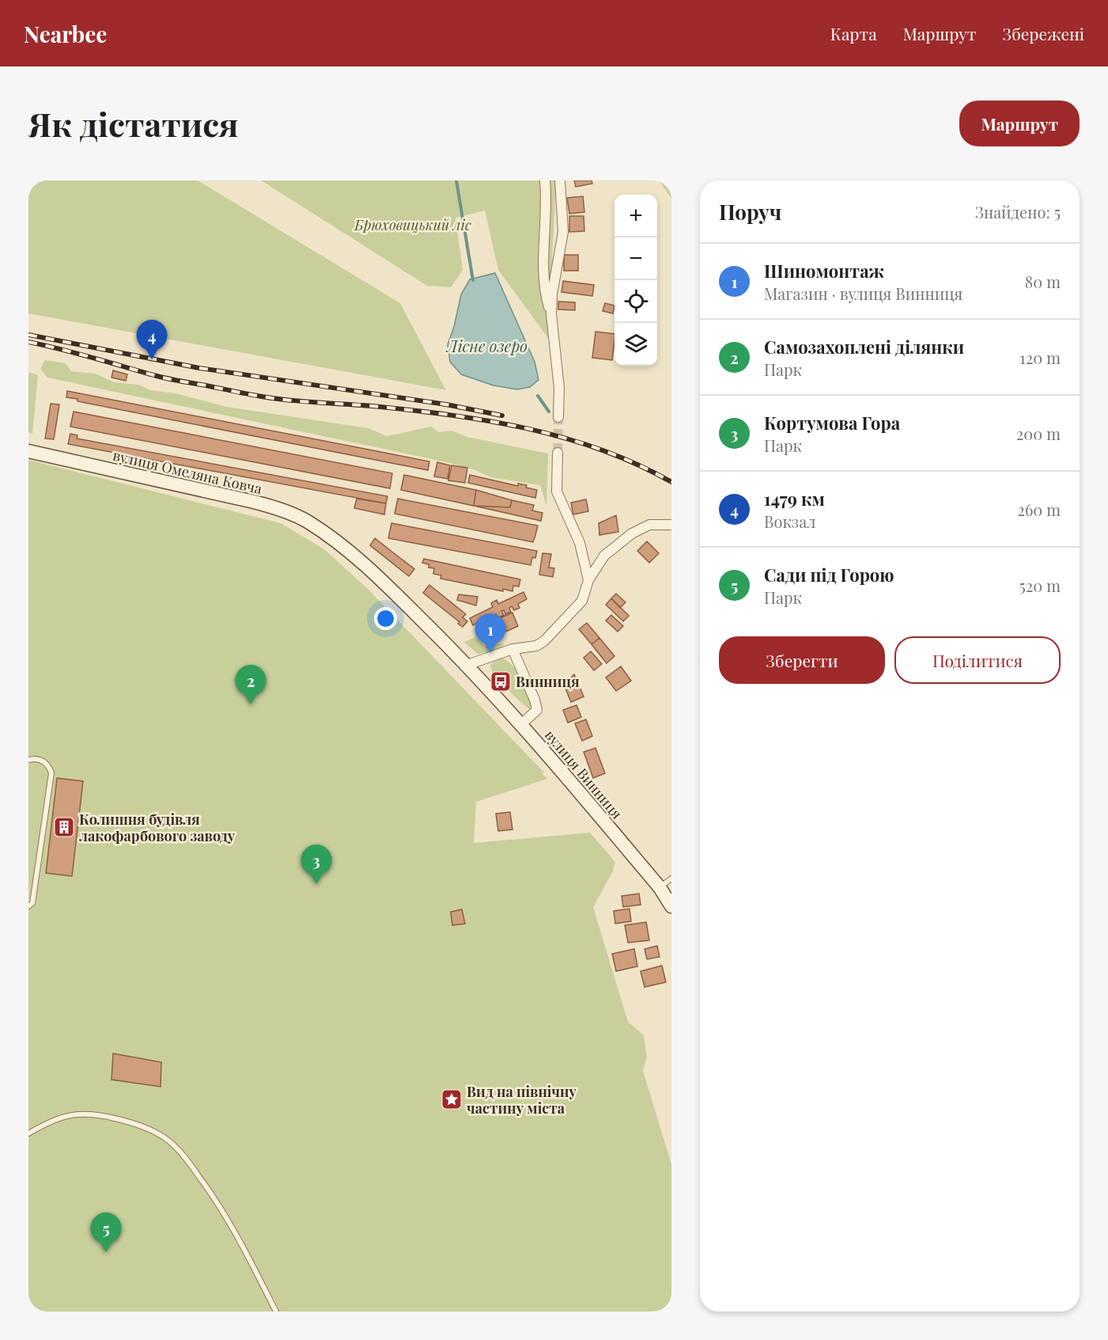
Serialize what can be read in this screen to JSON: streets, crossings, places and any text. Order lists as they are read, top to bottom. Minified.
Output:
{"streets":{"main road":["вулиця Омеляна Ковча","вулиця Винниця"]},"crossings":[["вулиця Омеляна Ковча","вулиця Винниця"]],"water":["Лісне озеро"],"parks":["Брюховицький ліс"],"places":{"bus stop":["Винниця"],"building":["Колишня будівля лакофарбового заводу"],"place":["Вид на північну частину міста"]},"page":{"header":"Nearbee","nav":["Карта","Маршрут","Збережені"],"buttons":["Маршрут",["Зберегти","Поділитися"]],"title":"Як дістатися","heading":["Поруч","Знайдено: 5"],"map_buttons":["+","−"],"list":[{"mark":"1","name":"Шиномонтаж","note":"Магазин · вулиця Винниця","value":"80 m"},{"mark":"2","name":"Самозахоплені ділянки","note":"Парк","value":"120 m"},{"mark":"3","name":"Кортумова Гора","note":"Парк","value":"200 m"},{"mark":"4","name":"1479 км","note":"Вокзал","value":"260 m"},{"mark":"5","name":"Сади під Горою","note":"Парк","value":"520 m"}],"pins":["4","1","2","3","5"]}}
